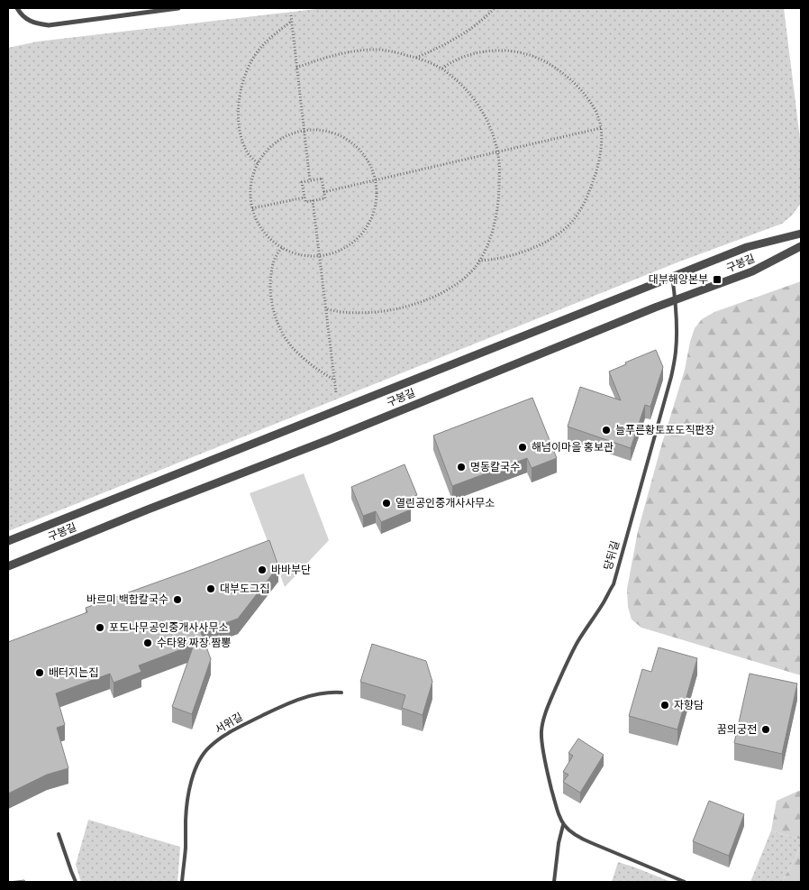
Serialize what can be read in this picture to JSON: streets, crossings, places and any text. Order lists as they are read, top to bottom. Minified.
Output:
{"streets":{"street":["구봉길"],"lane":["당뒤길","서위길"]},"crossings":[["구봉길","당뒤길"]],"places":{"transit":["대부해양본부"],"other":["늘푸른황토포도직판장","해넘이마을 홍보관","명동칼국수","열린공인중개사사무소","바바부단","대부도그집","바르미 백합칼국수","포도나무공인중개사사무소","수타왕 짜장 짬뽕","배터지는집","자향담","꿈의궁전"]}}
